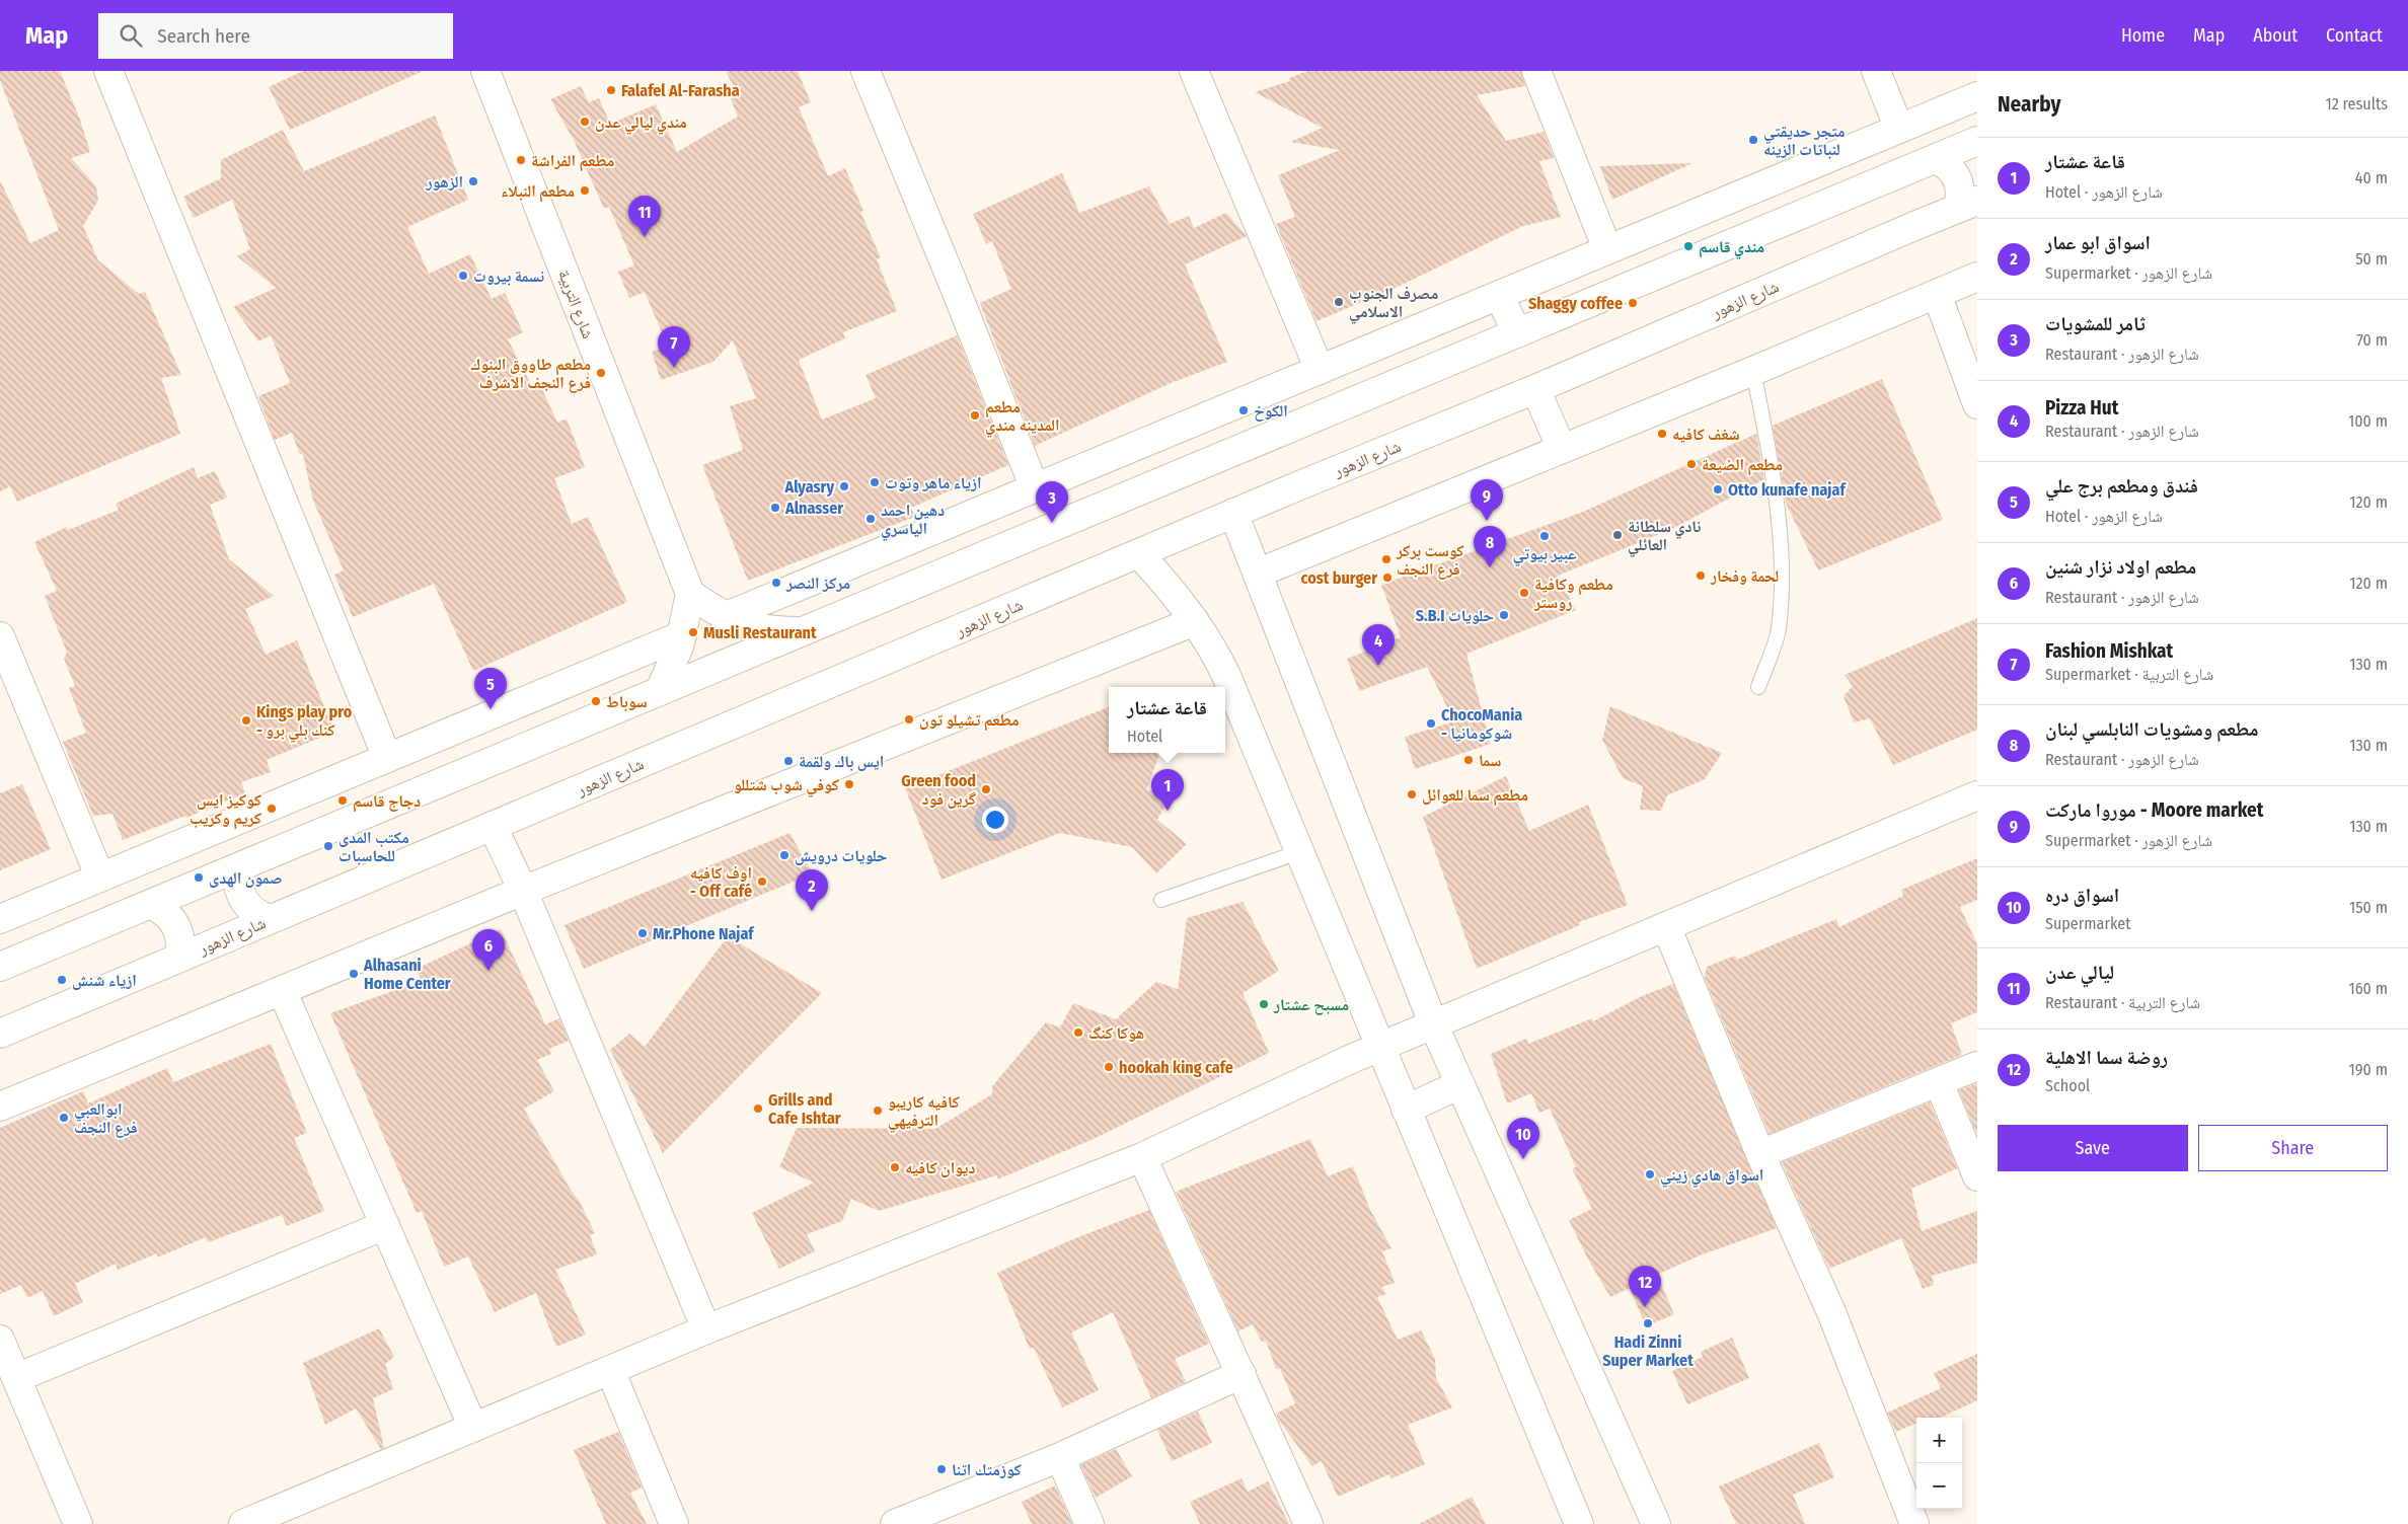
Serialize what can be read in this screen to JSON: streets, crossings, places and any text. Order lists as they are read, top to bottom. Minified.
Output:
{"streets":{"street":["شارع الزهور","شارع التربية"]},"places":["Falafel Al-Farasha","مندي ليالي عدن","متجر حديقتي لنباتات الزينه","مطعم الفراشة","الزهور","مطعم النبلاء","مندي قاسم","نسمة بيروت","مصرف الجنوب الاسلامي","Shaggy coffee","مطعم طاووق البنوك فرع النجف الاشرف","الكوخ","مطعم المدينه مندي","شغف كافيه","مطعم الضيعة","ازياء ماهر وتوت","Alyasry","Otto kunafe najaf","Alnasser","دهين احمد الياسري","نادي سلطانة العائلي","عبير بيوتي","كوست بركر فرع النجف","لحمة وفخار","cost burger","مرکز النصر","مطعم وكافية روستر","S.B.I حلويات","Musli Restaurant","سوباط","مطعم تشيلو تون","Kings play pro - كنك بلي برو","ChocoMania - شوكومانيا","سما","ايس باك ولقمة","كوفي شوب شتللو","Green food گرين فود","مطعم سما للعوائل","دجاج قاسم","كوكيز ايس كريم وكريب","مكتب المدى للحاسبات","حلويات درويش","صمون الهدى","اوف كافيه - Off café","Mr.Phone Najaf","Alhasani Home Center","ازياء شنش","مسبح عشتار","هوكا كنگ","hookah king cafe","Grills and Cafe Ishtar","كافيه كاريبو الترفيهي","ابوالعبي فرع النجف","ديوان كافيه","اسواق هادي زيني","Hadi Zinni Super Market","كوزمتك اتنا"],"page":{"header":"Map","search":"Search here","nav":["Home","Map","About","Contact"],"heading":["Nearby","12 results"],"list":[{"mark":"1","name":"قاعة عشتار","note":"Hotel · شارع الزهور","value":"40 m"},{"mark":"2","name":"اسواق ابو عمار","note":"Supermarket · شارع الزهور","value":"50 m"},{"mark":"3","name":"ثامر للمشويات","note":"Restaurant · شارع الزهور","value":"70 m"},{"mark":"4","name":"Pizza Hut","note":"Restaurant · شارع الزهور","value":"100 m"},{"mark":"5","name":"فندق ومطعم برج علي","note":"Hotel · شارع الزهور","value":"120 m"},{"mark":"6","name":"مطعم اولاد نزار شنين","note":"Restaurant · شارع الزهور","value":"120 m"},{"mark":"7","name":"Fashion Mishkat","note":"Supermarket · شارع التربية","value":"130 m"},{"mark":"8","name":"مطعم ومشويات النابلسي لبنان","note":"Restaurant · شارع الزهور","value":"130 m"},{"mark":"9","name":"موروا ماركت - Moore market","note":"Supermarket · شارع الزهور","value":"130 m"},{"mark":"10","name":"اسواق دره","note":"Supermarket","value":"150 m"},{"mark":"11","name":"ليالي عدن","note":"Restaurant · شارع التربية","value":"160 m"},{"mark":"12","name":"روضة سما الاهلية","note":"School","value":"190 m"}],"pins":["11","7","9","3","8","4","5","1","2","6","10","12"],"popup":["قاعة عشتار","Hotel"],"buttons":["Save","Share"],"map_buttons":["+","−"]}}
